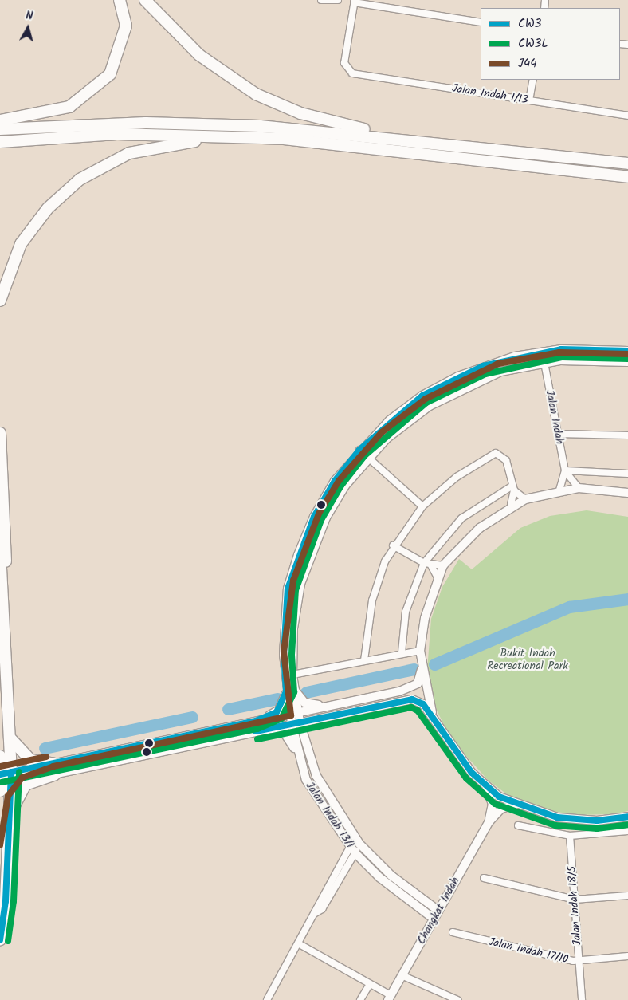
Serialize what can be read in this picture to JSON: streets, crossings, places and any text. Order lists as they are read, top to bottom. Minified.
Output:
{"streets":{"street":["Jalan Indah 1/13","Jalan Indah","Jalan Indah 13/1","Jalan Indah 18/5","Changkat Indah","Jalan Indah 17/10"]},"crossings":[["Jalan Indah 13/1","Changkat Indah"],["Jalan Indah 18/5","Jalan Indah 17/10"]],"parks":["Bukit Indah Recreational Park"],"lines":["transit line CW3","transit line J44","transit line CW3L"],"legend":["CW3","CW3L","J44"],"north":"top"}
